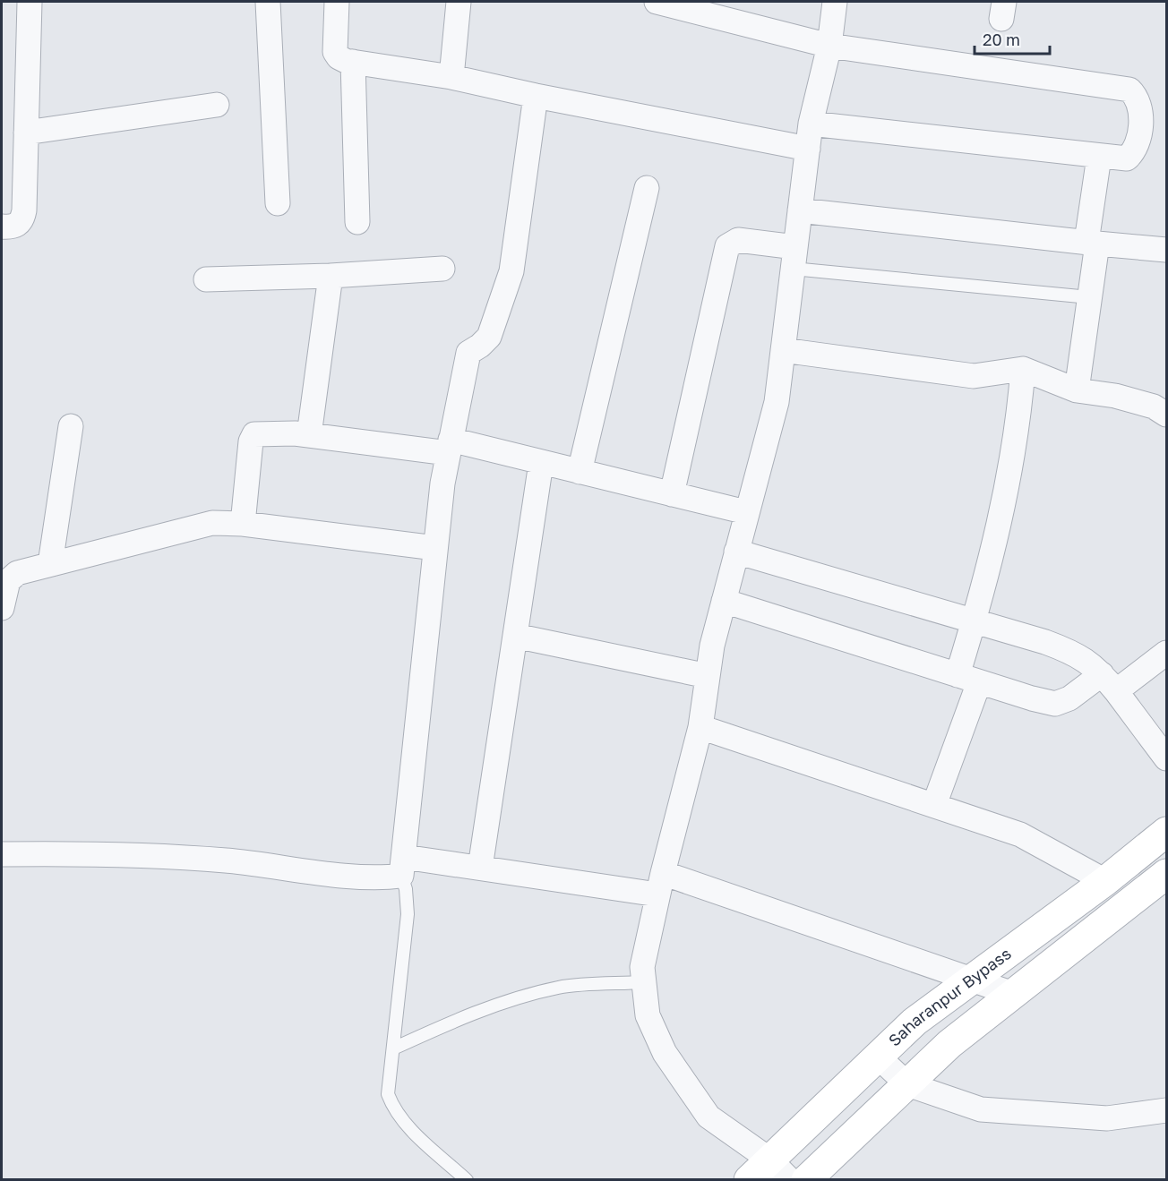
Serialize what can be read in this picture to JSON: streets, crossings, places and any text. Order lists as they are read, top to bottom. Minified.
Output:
{"streets":{"main road":["Saharanpur Bypass"]},"scale_bar":"20 m"}
